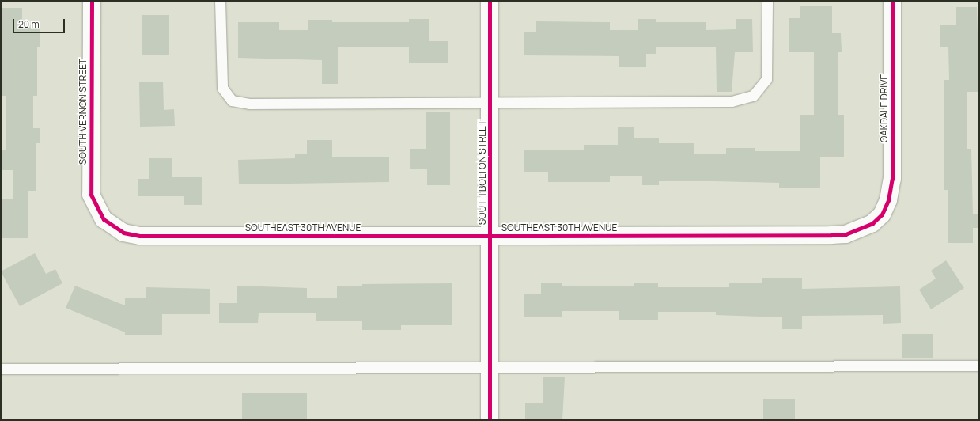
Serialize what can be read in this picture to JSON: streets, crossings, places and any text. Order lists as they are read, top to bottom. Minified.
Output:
{"streets":{"street":["OAKDALE DRIVE","SOUTH VERNON STREET","SOUTH BOLTON STREET","SOUTHEAST 30TH AVENUE"]},"crossings":[["OAKDALE DRIVE","SOUTHEAST 30TH AVENUE"],["SOUTH VERNON STREET","SOUTHEAST 30TH AVENUE"],["SOUTH BOLTON STREET","SOUTHEAST 30TH AVENUE"]],"scale_bar":"20 m"}
